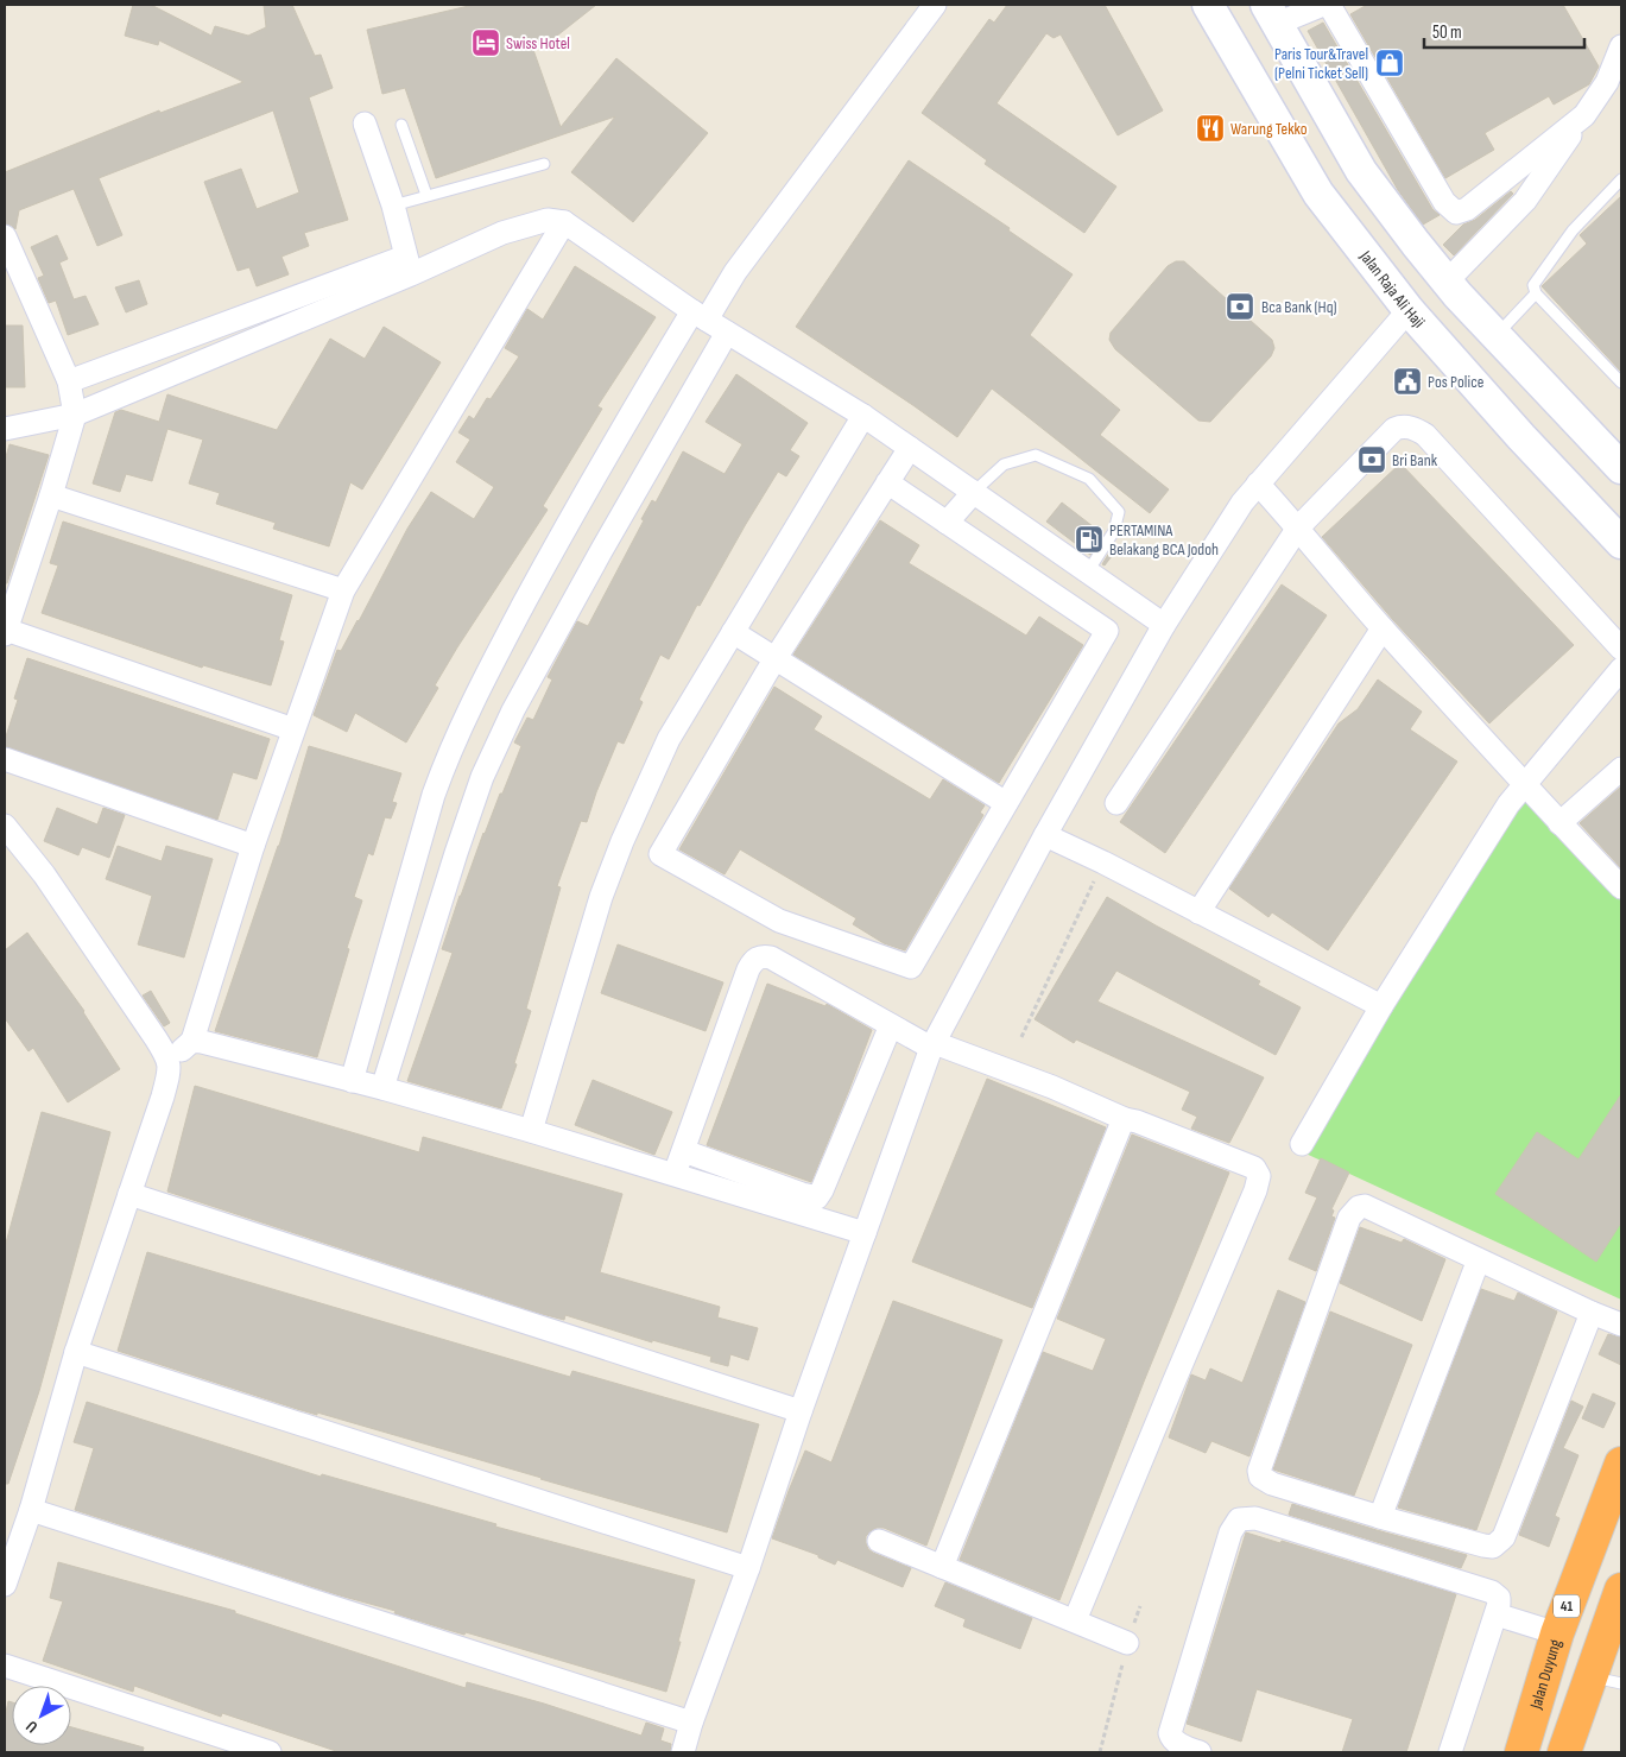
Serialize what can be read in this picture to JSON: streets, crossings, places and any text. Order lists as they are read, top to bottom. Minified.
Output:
{"streets":{"highway":["41","Jalan Duyung"],"main road":["Jalan Raja Ali Haji"]},"places":{"hotel":["Swiss Hotel"],"shop":["Paris Tour&Travel (Pelni Ticket Sell)"],"restaurant":["Warung Tekko"],"bank":["Bca Bank (Hq)","Bri Bank"],"public building":["Pos Police"],"fuel station":["PERTAMINA Belakang BCA Jodoh"]},"scale_bar":"50 m","north":"bottom left"}
